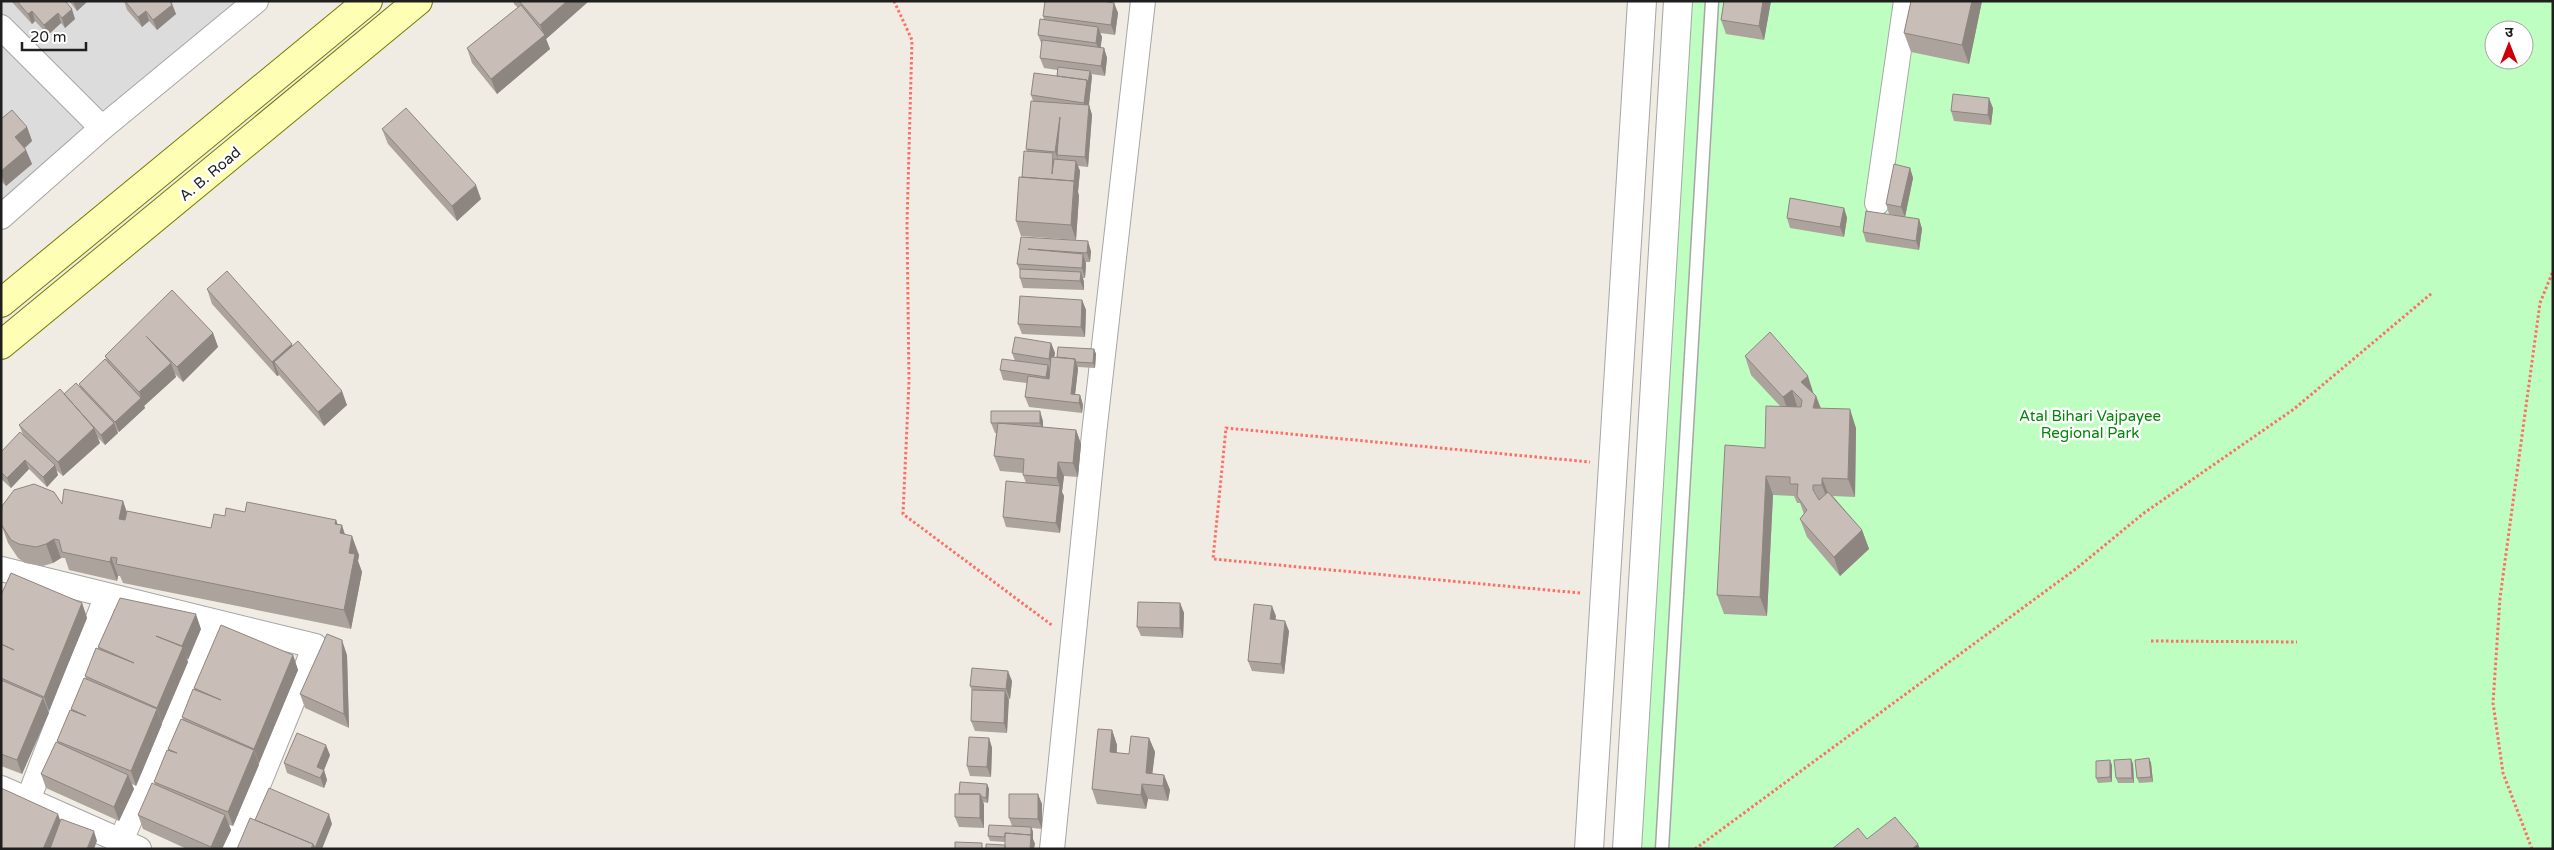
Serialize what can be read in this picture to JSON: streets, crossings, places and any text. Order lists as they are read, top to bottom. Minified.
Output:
{"streets":{"main road":["A. B. Road"]},"parks":["Atal Bihari Vajpayee Regional Park"],"scale_bar":"20 m","north":"top"}
